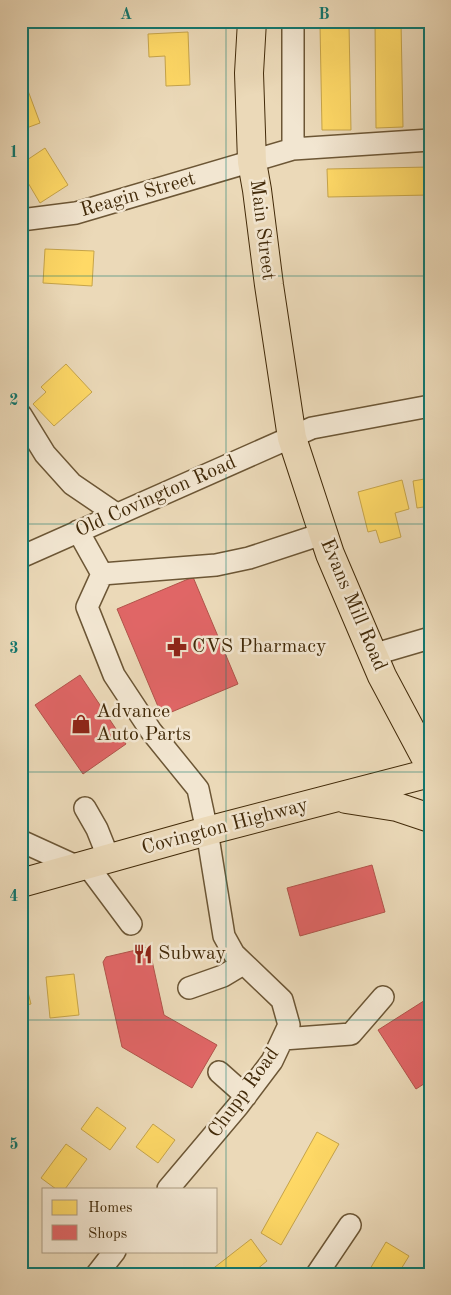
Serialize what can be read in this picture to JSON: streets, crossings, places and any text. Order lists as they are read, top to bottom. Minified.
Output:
{"streets":{"main road":["Main Street","Evans Mill Road","Covington Highway"],"street":["Reagin Street","Old Covington Road","Chupp Road"]},"crossings":[["Reagin Street","Main Street"],["Main Street","Old Covington Road"],["Main Street","Evans Mill Road"],["Old Covington Road","Evans Mill Road"],["Covington Highway","Chupp Road"]],"places":{"pharmacy":["CVS Pharmacy"],"shop":["Advance Auto Parts"],"restaurant":["Subway"]},"legend":["Homes","Shops"],"grid":{"columns":["A","B"],"rows":["1","2","3","4","5"]}}
